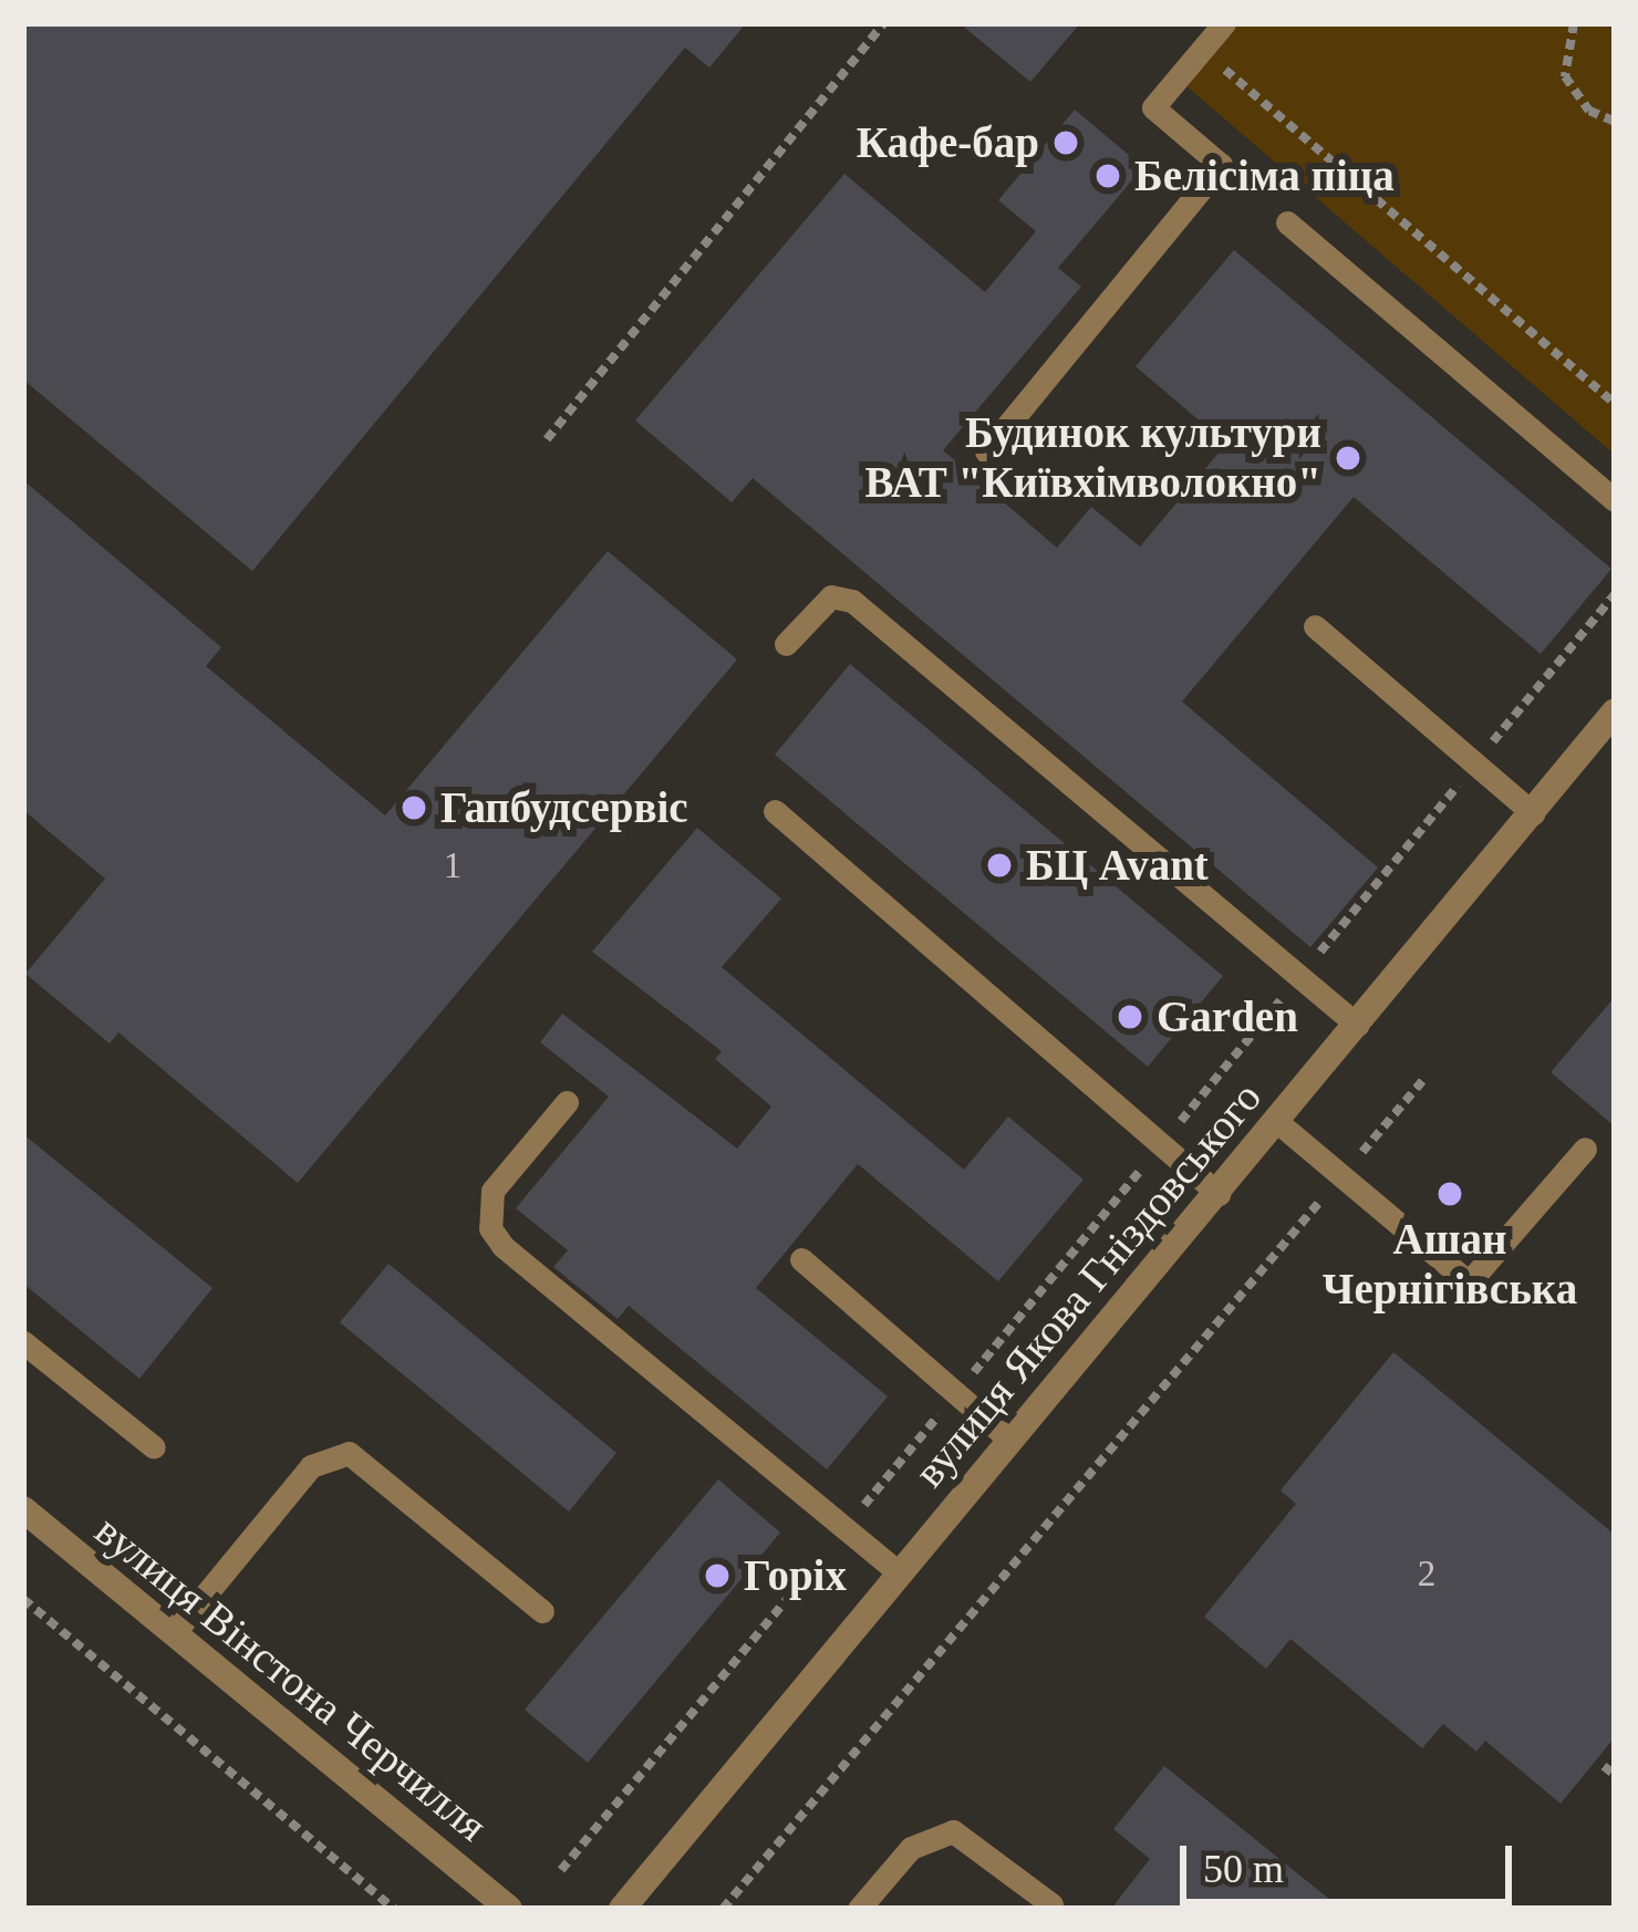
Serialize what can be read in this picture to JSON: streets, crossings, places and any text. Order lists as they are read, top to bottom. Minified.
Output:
{"streets":{"street":["вулиця Якова Гніздовського","вулиця Вінстона Черчилля"]},"places":["Кафе-бар","Белісіма піца","Будинок культури ВАТ \"Київхімволокно\"","Гапбудсервіс","БЦ Avant","Garden","Ашан Чернігівська","Горіх"],"house_numbers":["1","2"],"scale_bar":"50 m"}
